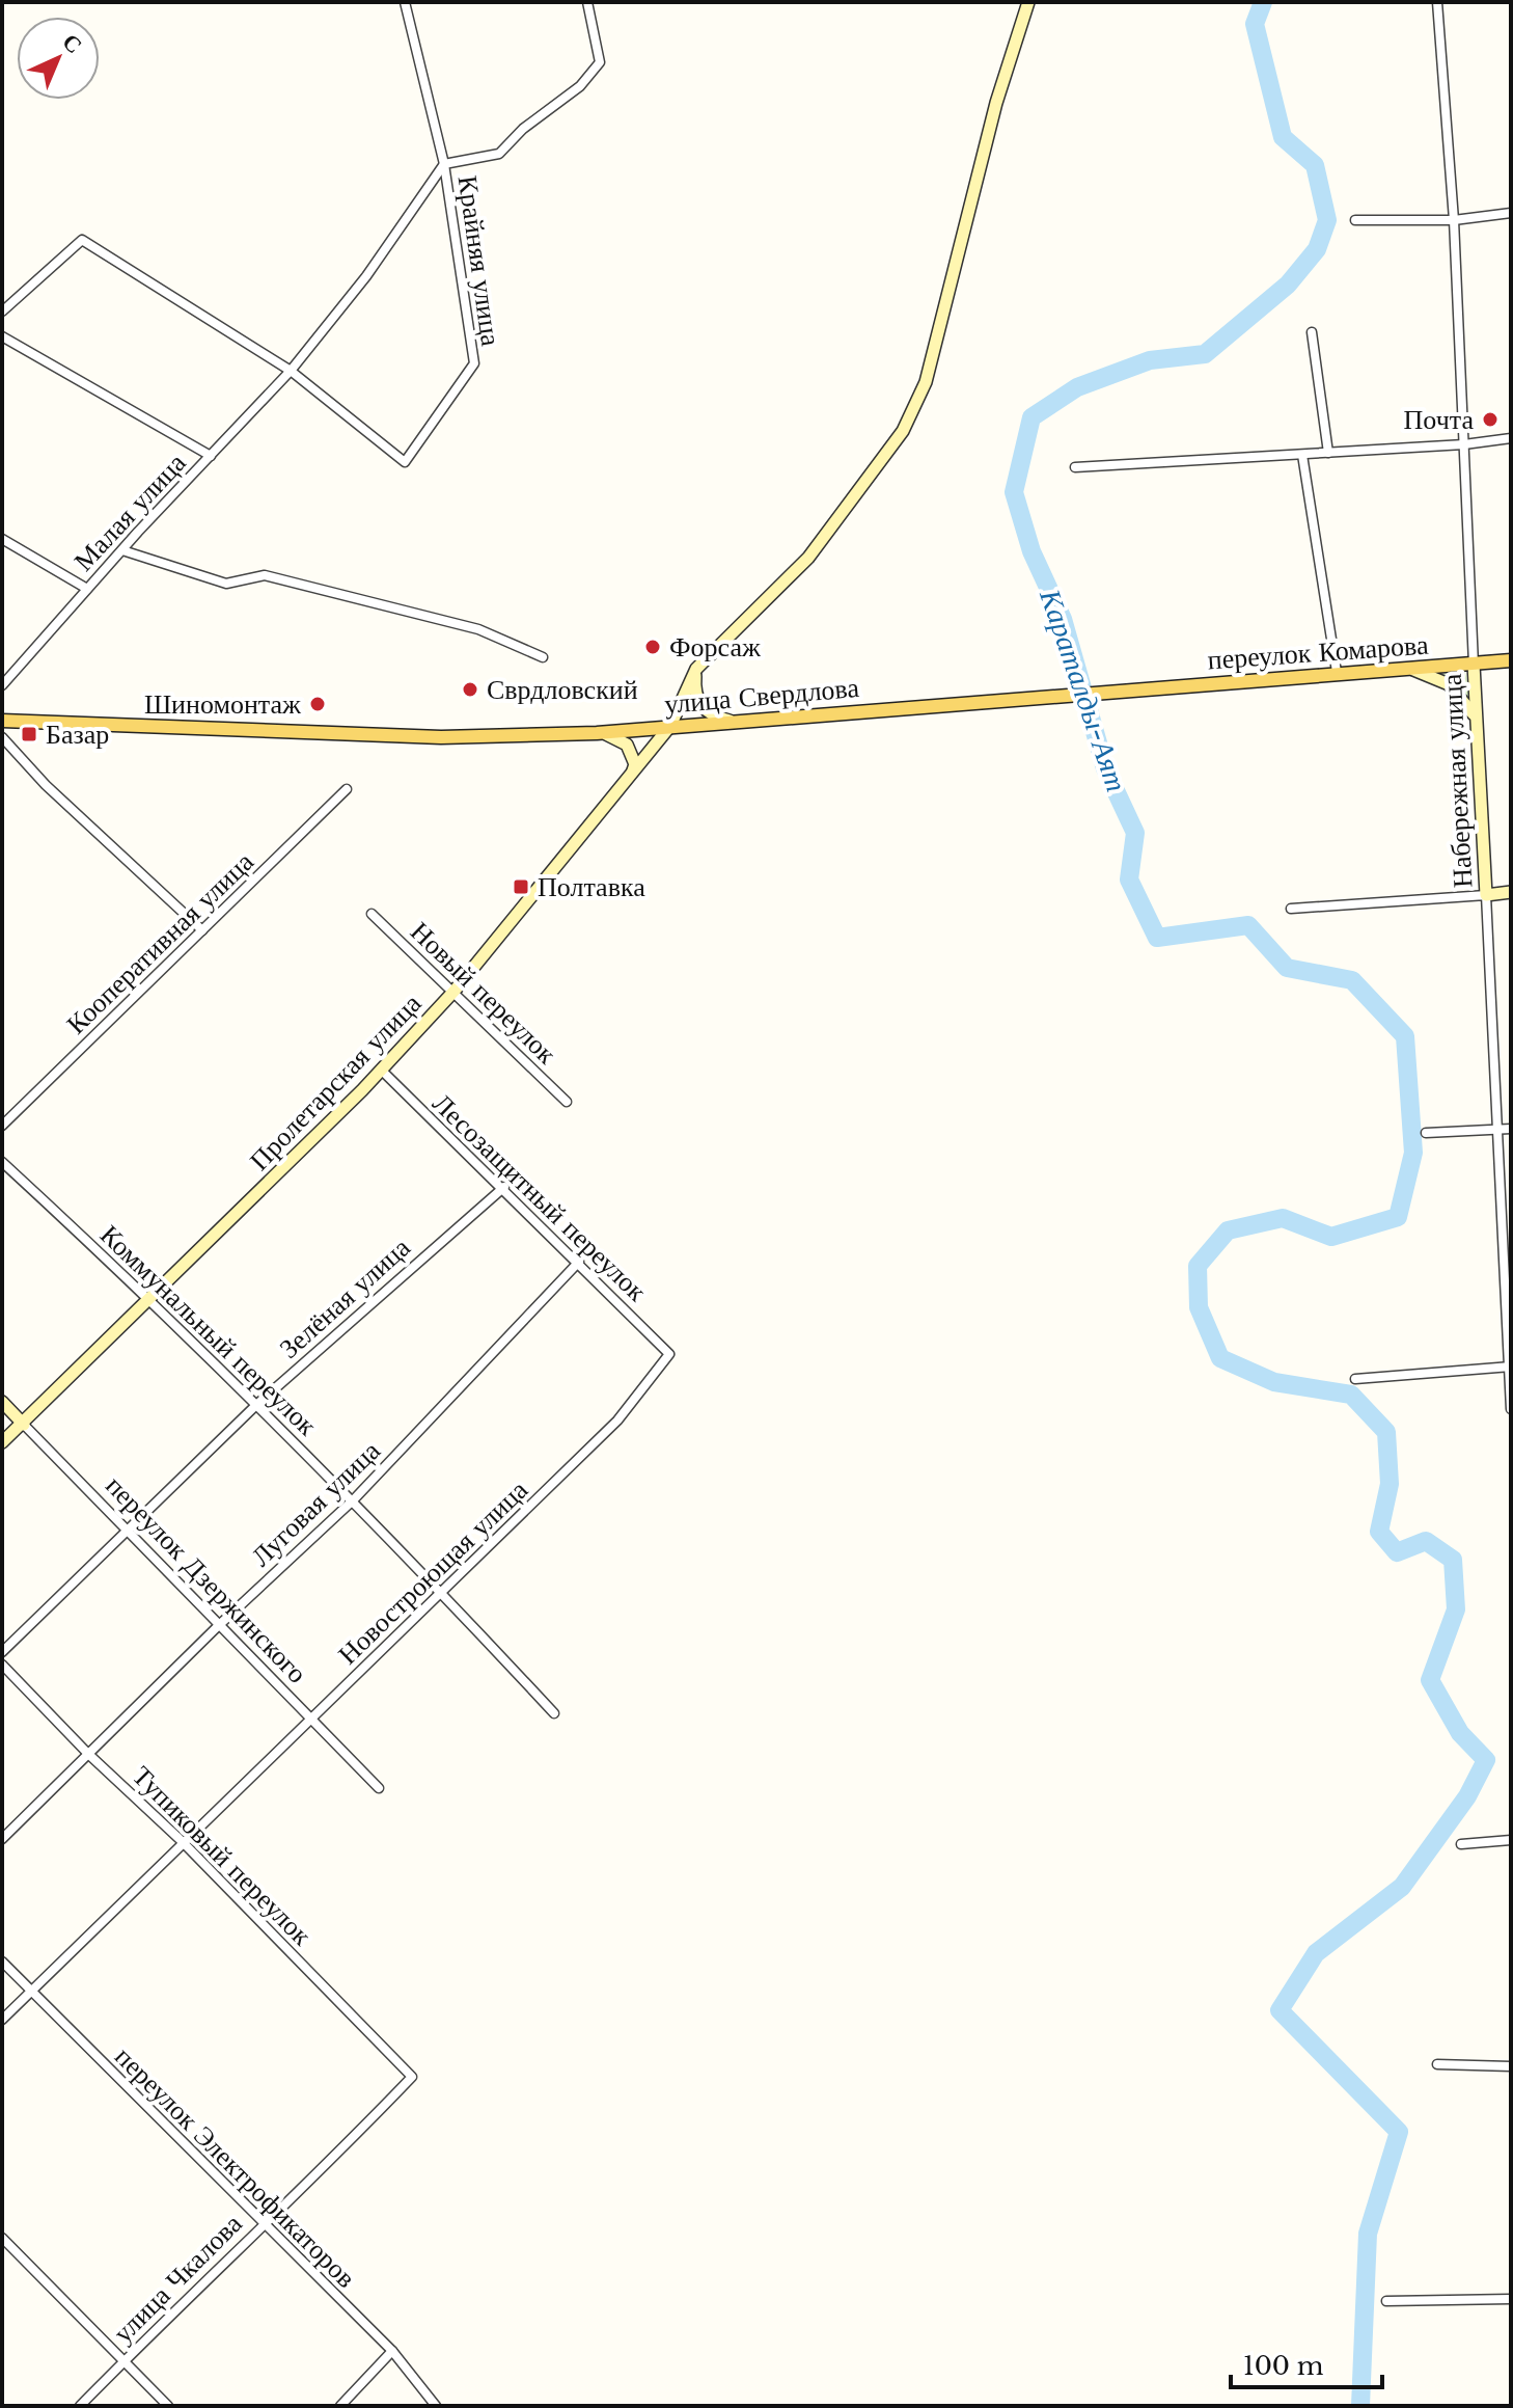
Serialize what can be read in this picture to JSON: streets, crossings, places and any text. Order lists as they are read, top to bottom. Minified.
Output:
{"streets":{"main road":["переулок Комарова","улица Свердлова"],"street":["Крайняя улица","Малая улица","Набережная улица","Кооперативная улица","Новый переулок","Пролетарская улица","Лесозащитный переулок","Зелёная улица","Коммунальный переулок","Луговая улица","Новостроющая улица","переулок Дзержинского","Тупиковый переулок","переулок Электрофикаторов","улица Чкалова"]},"crossings":[["Крайняя улица","Малая улица"],["переулок Комарова","улица Свердлова"],["переулок Комарова","Набережная улица"],["улица Свердлова","Пролетарская улица"],["Новый переулок","Пролетарская улица"],["Пролетарская улица","Лесозащитный переулок"],["Пролетарская улица","Коммунальный переулок"],["Пролетарская улица","переулок Дзержинского"],["Лесозащитный переулок","Зелёная улица"],["Лесозащитный переулок","Луговая улица"],["Лесозащитный переулок","Новостроющая улица"],["Зелёная улица","Коммунальный переулок"],["Зелёная улица","переулок Дзержинского"],["Коммунальный переулок","Луговая улица"],["Коммунальный переулок","Новостроющая улица"],["Луговая улица","переулок Дзержинского"],["Луговая улица","Тупиковый переулок"],["Новостроющая улица","переулок Дзержинского"],["Новостроющая улица","Тупиковый переулок"],["Новостроющая улица","переулок Электрофикаторов"],["Тупиковый переулок","улица Чкалова"],["переулок Электрофикаторов","улица Чкалова"]],"water":["Караталды-Аят"],"places":{"other":["Почта","Форсаж","Сврдловский","Шиномонтаж"],"transit":["Базар","Полтавка"]},"scale_bar":"100 m","north":"top right"}
